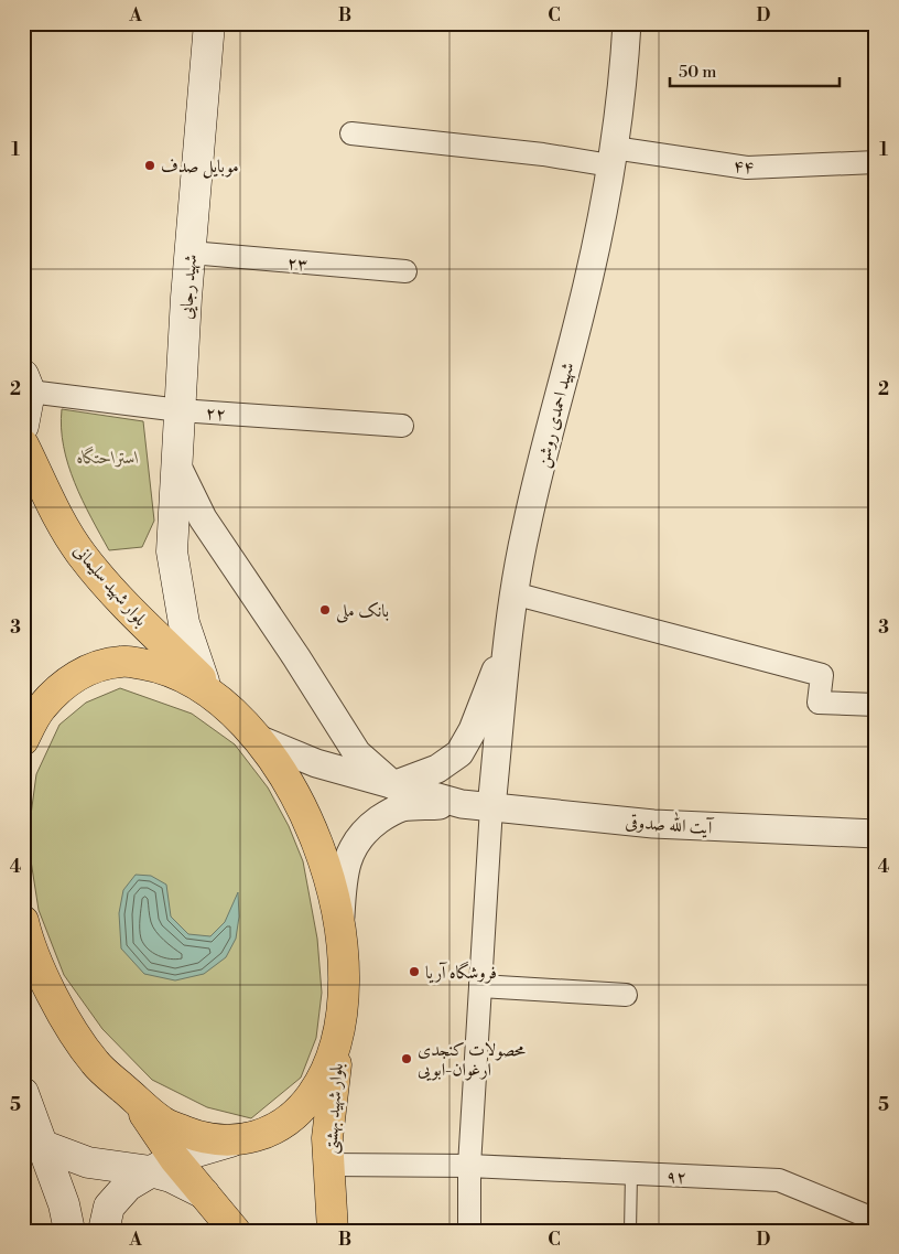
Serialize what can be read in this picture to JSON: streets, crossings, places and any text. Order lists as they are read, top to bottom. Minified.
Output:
{"streets":{"main road":["شهید رجایی","بلوار شهید سلیمانی","بلوار شهید بهشتی"],"street":["۴۴","۲۳","۲۲","شهید احمدی روشن","آیت الله صدوقی","۹۲"]},"crossings":[["۴۴","شهید احمدی روشن"],["۲۳","شهید رجایی"],["شهید رجایی","۲۲"],["شهید رجایی","بلوار شهید سلیمانی"],["شهید احمدی روشن","آیت الله صدوقی"],["بلوار شهید بهشتی","۹۲"]],"parks":["استراحتگاه"],"places":["موبایل صدف","بانک ملی","فروشگاه آریا","محصولات کنجدی ارغوان-ابویی"],"scale_bar":"50 m","grid":{"columns":["A","B","C","D"],"rows":["1","2","3","4","5"]}}
